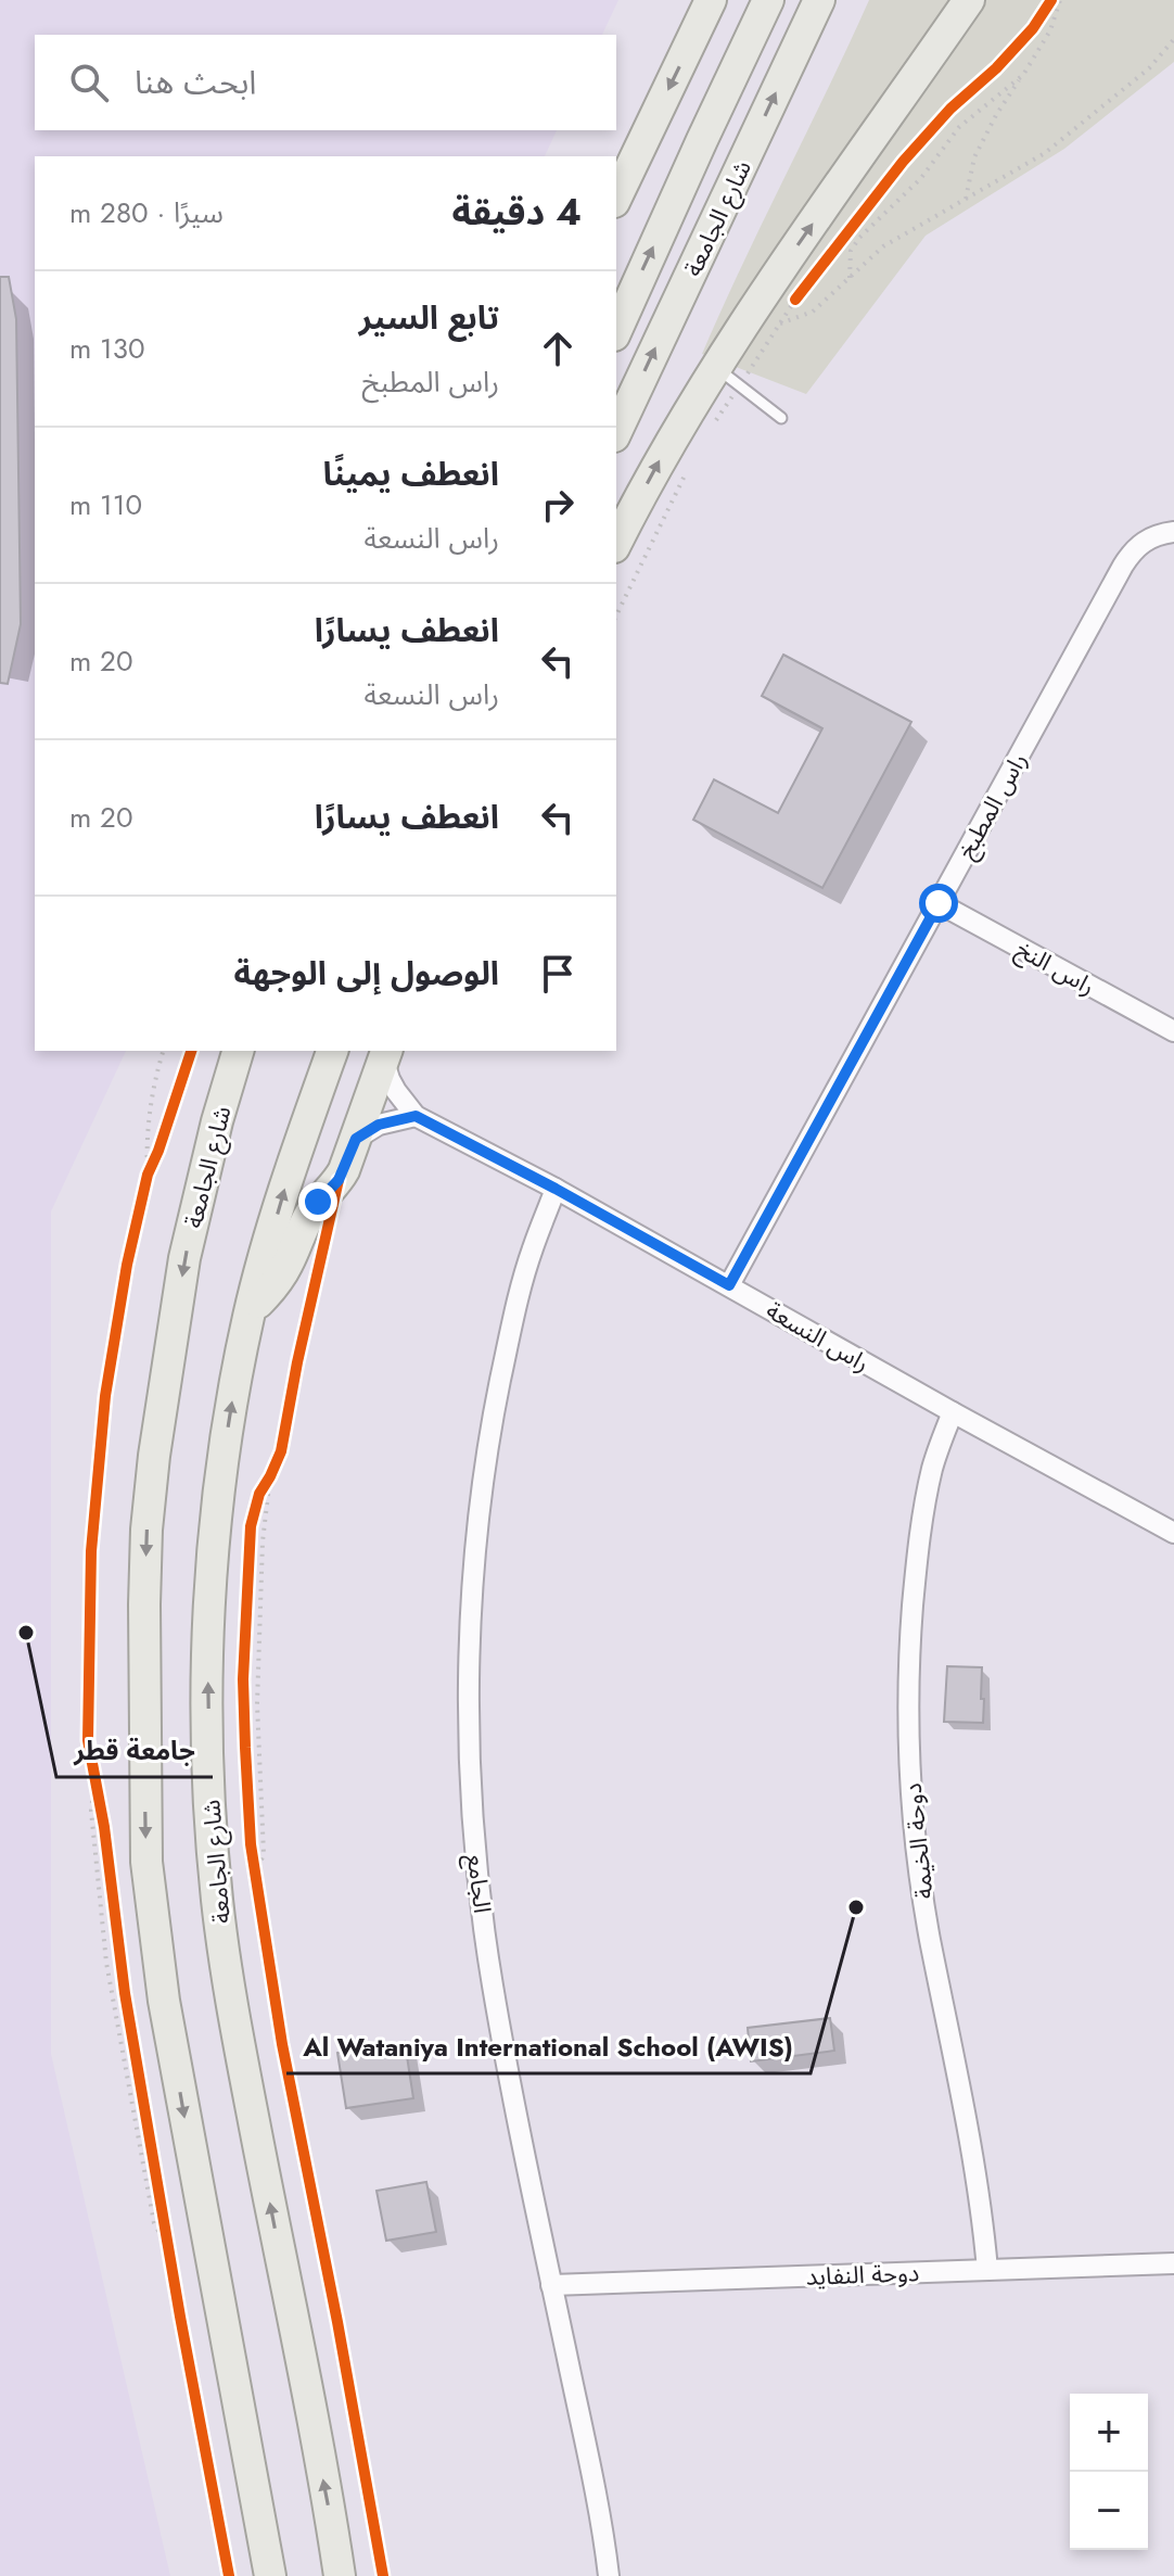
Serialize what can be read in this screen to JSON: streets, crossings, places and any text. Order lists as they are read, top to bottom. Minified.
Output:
{"streets":{"main road":["شارع الجامعة"],"street":["راس المطبخ","راس النخ","راس النسعة","دوحة الخيمة","الجامع","دوحة النفايد"]},"crossings":[["راس المطبخ","راس النخ"],["راس المطبخ","راس النسعة"],["راس النسعة","دوحة الخيمة"],["راس النسعة","الجامع"],["دوحة الخيمة","دوحة النفايد"],["الجامع","دوحة النفايد"]],"places":["جامعة قطر","Al Wataniya International School (AWIS)"],"page":{"search":"ابحث هنا","heading":["4 دقيقة","سيرًا · 280 m"],"list":[["تابع السير","راس المطبخ","130 m"],["انعطف يمينًا","راس النسعة","110 m"],["انعطف يسارًا","راس النسعة","20 m"],["انعطف يسارًا","20 m"],"الوصول إلى الوجهة"],"map_buttons":["+","−"]}}
